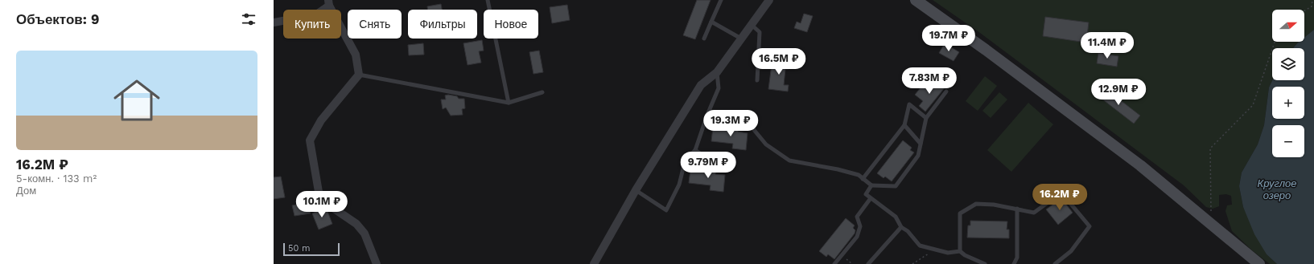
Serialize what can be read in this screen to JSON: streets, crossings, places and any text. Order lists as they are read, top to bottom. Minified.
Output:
{"water":["Круглое озеро"],"scale_bar":"50 m","north":"right","page":{"heading":"Объектов: 9","map_buttons":["+","−"],"chip":["Купить","Снять","Фильтры","Новое"],"price":["19.7M ₽","11.4M ₽","16.5M ₽","7.83M ₽","12.9M ₽","19.3M ₽","9.79M ₽","16.2M ₽","10.1M ₽"],"list":[{"name":"16.2M ₽","note":"5-комн. · 133 m² · Дом"}],"scale":"50 m"}}
